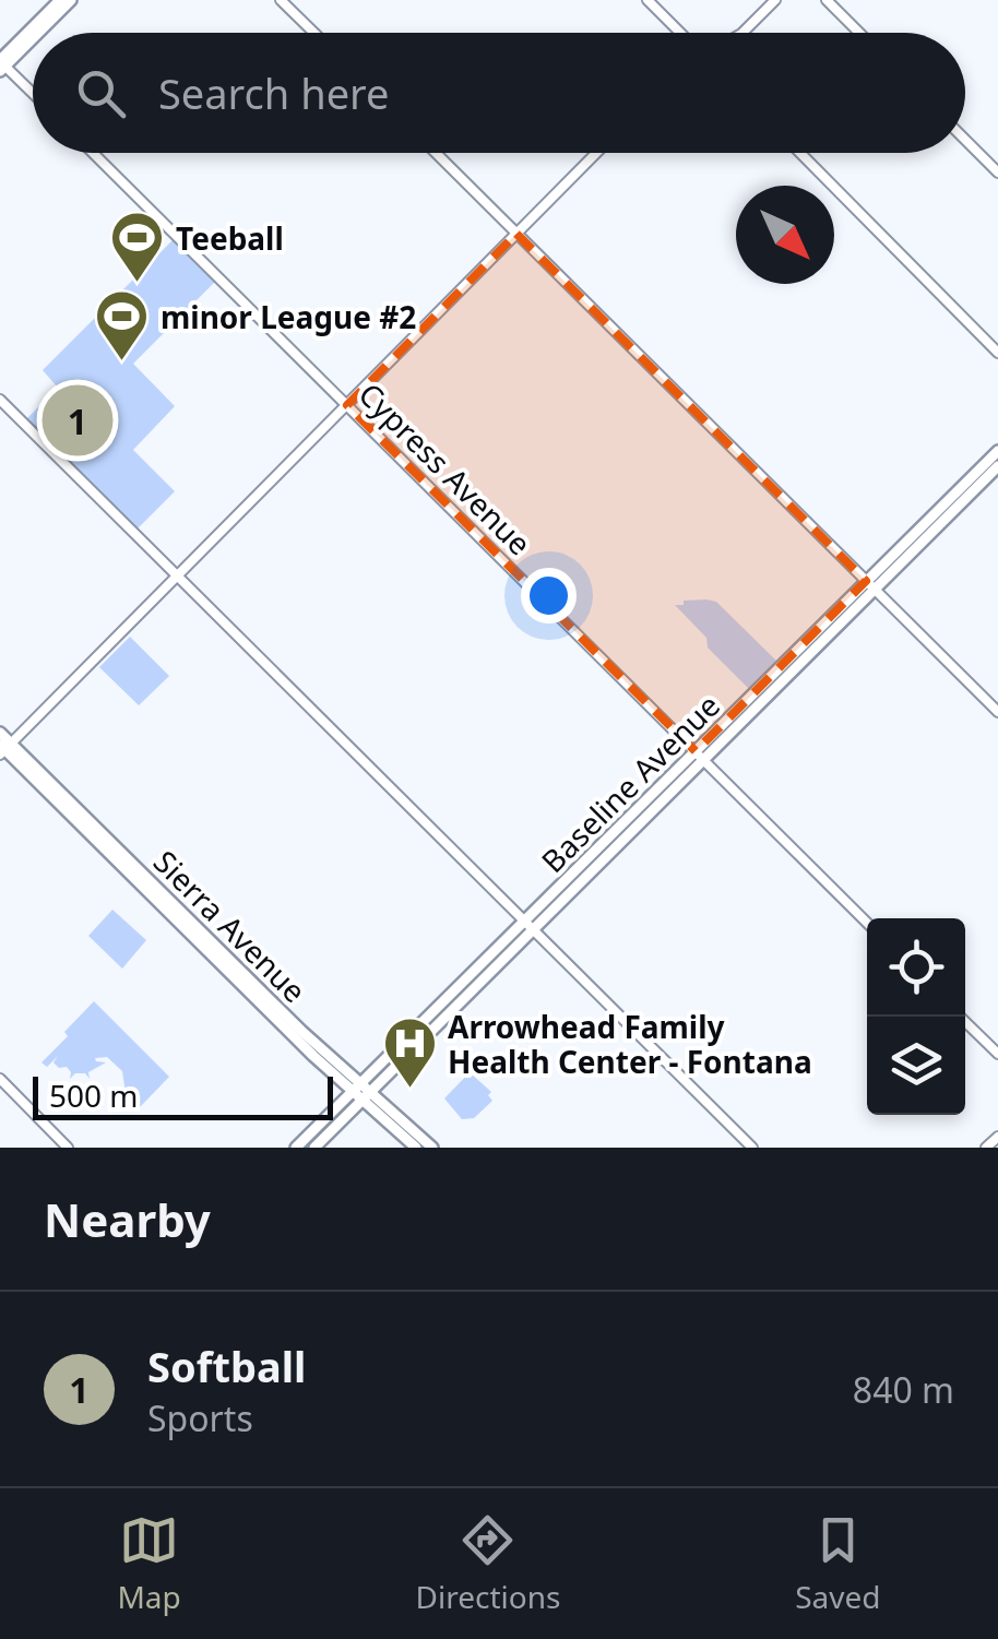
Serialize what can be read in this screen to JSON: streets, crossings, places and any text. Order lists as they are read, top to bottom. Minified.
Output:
{"streets":{"main road":["Baseline Avenue","Sierra Avenue"],"street":["Cypress Avenue"]},"crossings":[["Cypress Avenue","Baseline Avenue"],["Baseline Avenue","Sierra Avenue"]],"places":{"sports":["Teeball","minor League #2"],"hospital":["Arrowhead Family Health Center - Fontana"]},"scale_bar":"500 m","north":"bottom right","page":{"search":"Search here","pins":"1","scale":"500 m","heading":"Nearby","list":[{"mark":"1","name":"Softball","note":"Sports","value":"840 m"}],"nav":["Map","Directions","Saved"]}}
